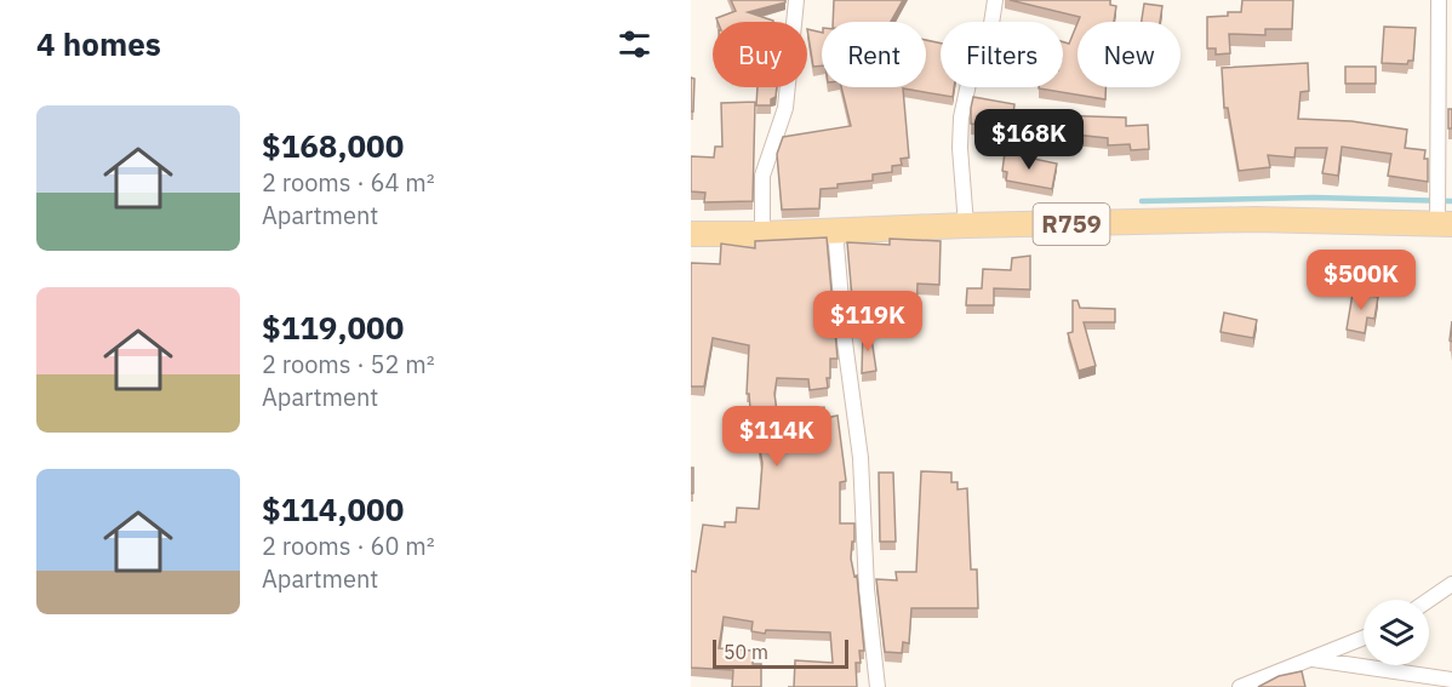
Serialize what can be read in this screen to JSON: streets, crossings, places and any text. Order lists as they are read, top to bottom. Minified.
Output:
{"streets":{"main road":["R759"]},"scale_bar":"50 m","page":{"heading":"4 homes","chip":["Buy","Rent","Filters","New"],"list":[{"name":"$168,000","note":"2 rooms · 64 m² · Apartment"},{"name":"$119,000","note":"2 rooms · 52 m² · Apartment"},{"name":"$114,000","note":"2 rooms · 60 m² · Apartment"}],"price":["$168K","$500K","$119K","$114K"],"scale":"50 m"}}
